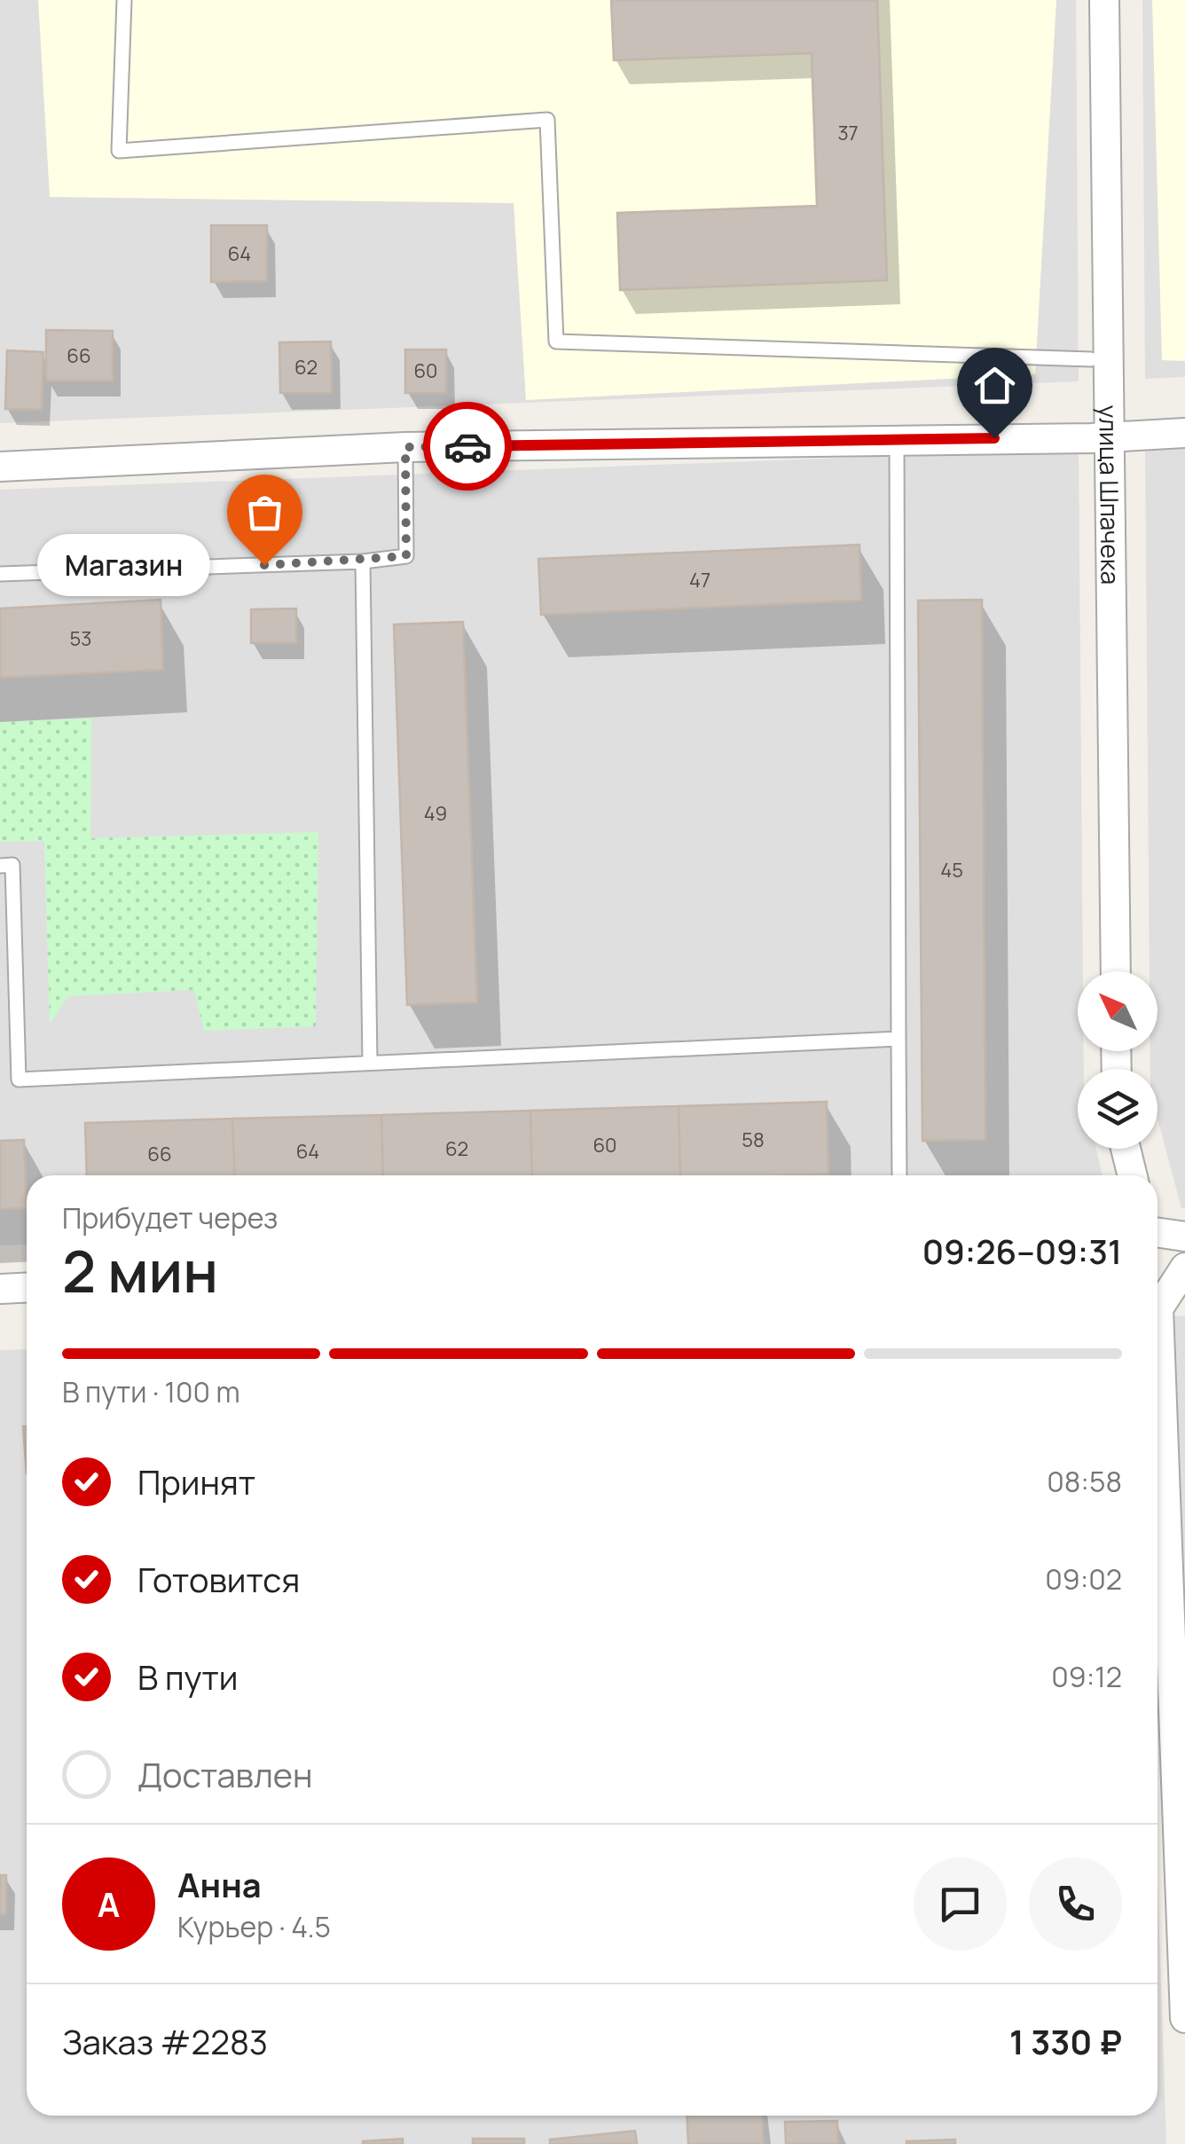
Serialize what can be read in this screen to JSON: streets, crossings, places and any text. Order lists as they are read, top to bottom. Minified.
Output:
{"streets":{"street":["улица Шпачека"]},"places":["Магазин"],"house_numbers":["37","64","66","62","60","47","53","49","45","58","60","62","64","66"],"north":"top left","page":{"bubble":"Магазин","heading":["2 мин","Прибудет через","09:26–09:31"],"panel":["Анна","Курьер · 4.5","Заказ #2283","1 330 ₽"],"bar":"В пути · 100 m","list":[["Принят","08:58"],["Готовится","09:02"],["В пути","09:12"],"Доставлен"],"round":"А"}}
